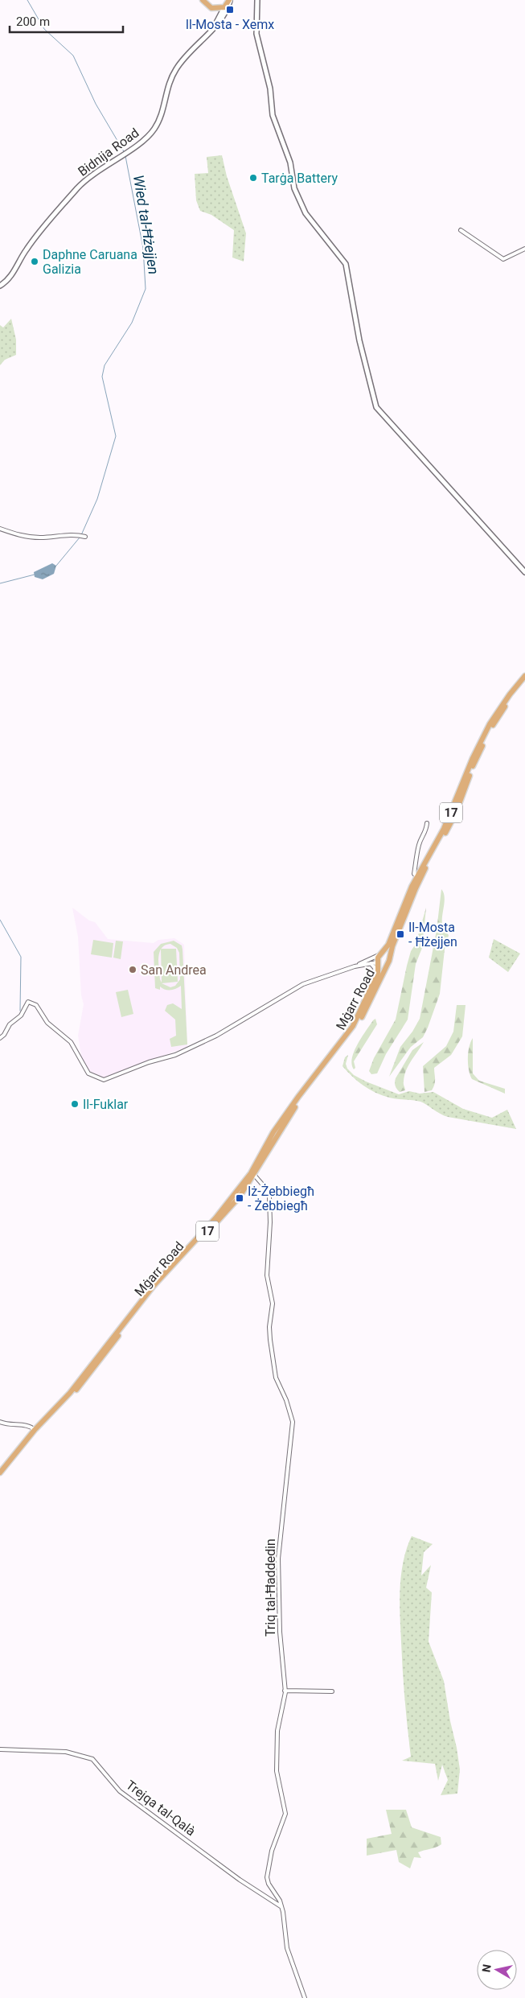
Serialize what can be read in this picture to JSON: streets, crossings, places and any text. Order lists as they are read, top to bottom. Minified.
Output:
{"streets":{"main road":["17","Mġarr Road"],"street":["Bidnija Road","Triq tal-Ħaddedin","Trejqa tal-Qalà"]},"crossings":[["Mġarr Road","Triq tal-Ħaddedin"],["Triq tal-Ħaddedin","Trejqa tal-Qalà"]],"water":["Wied tal-Ħżejjen"],"places":{"transit":["Il-Mosta - Xemx","Il-Mosta - Ħżejjen","Iż-Żebbiegħ - Żebbiegħ"],"other":["Tarġa Battery","Daphne Caruana Galizia","San Andrea","Il-Fuklar"]},"scale_bar":"200 m","north":"left"}
